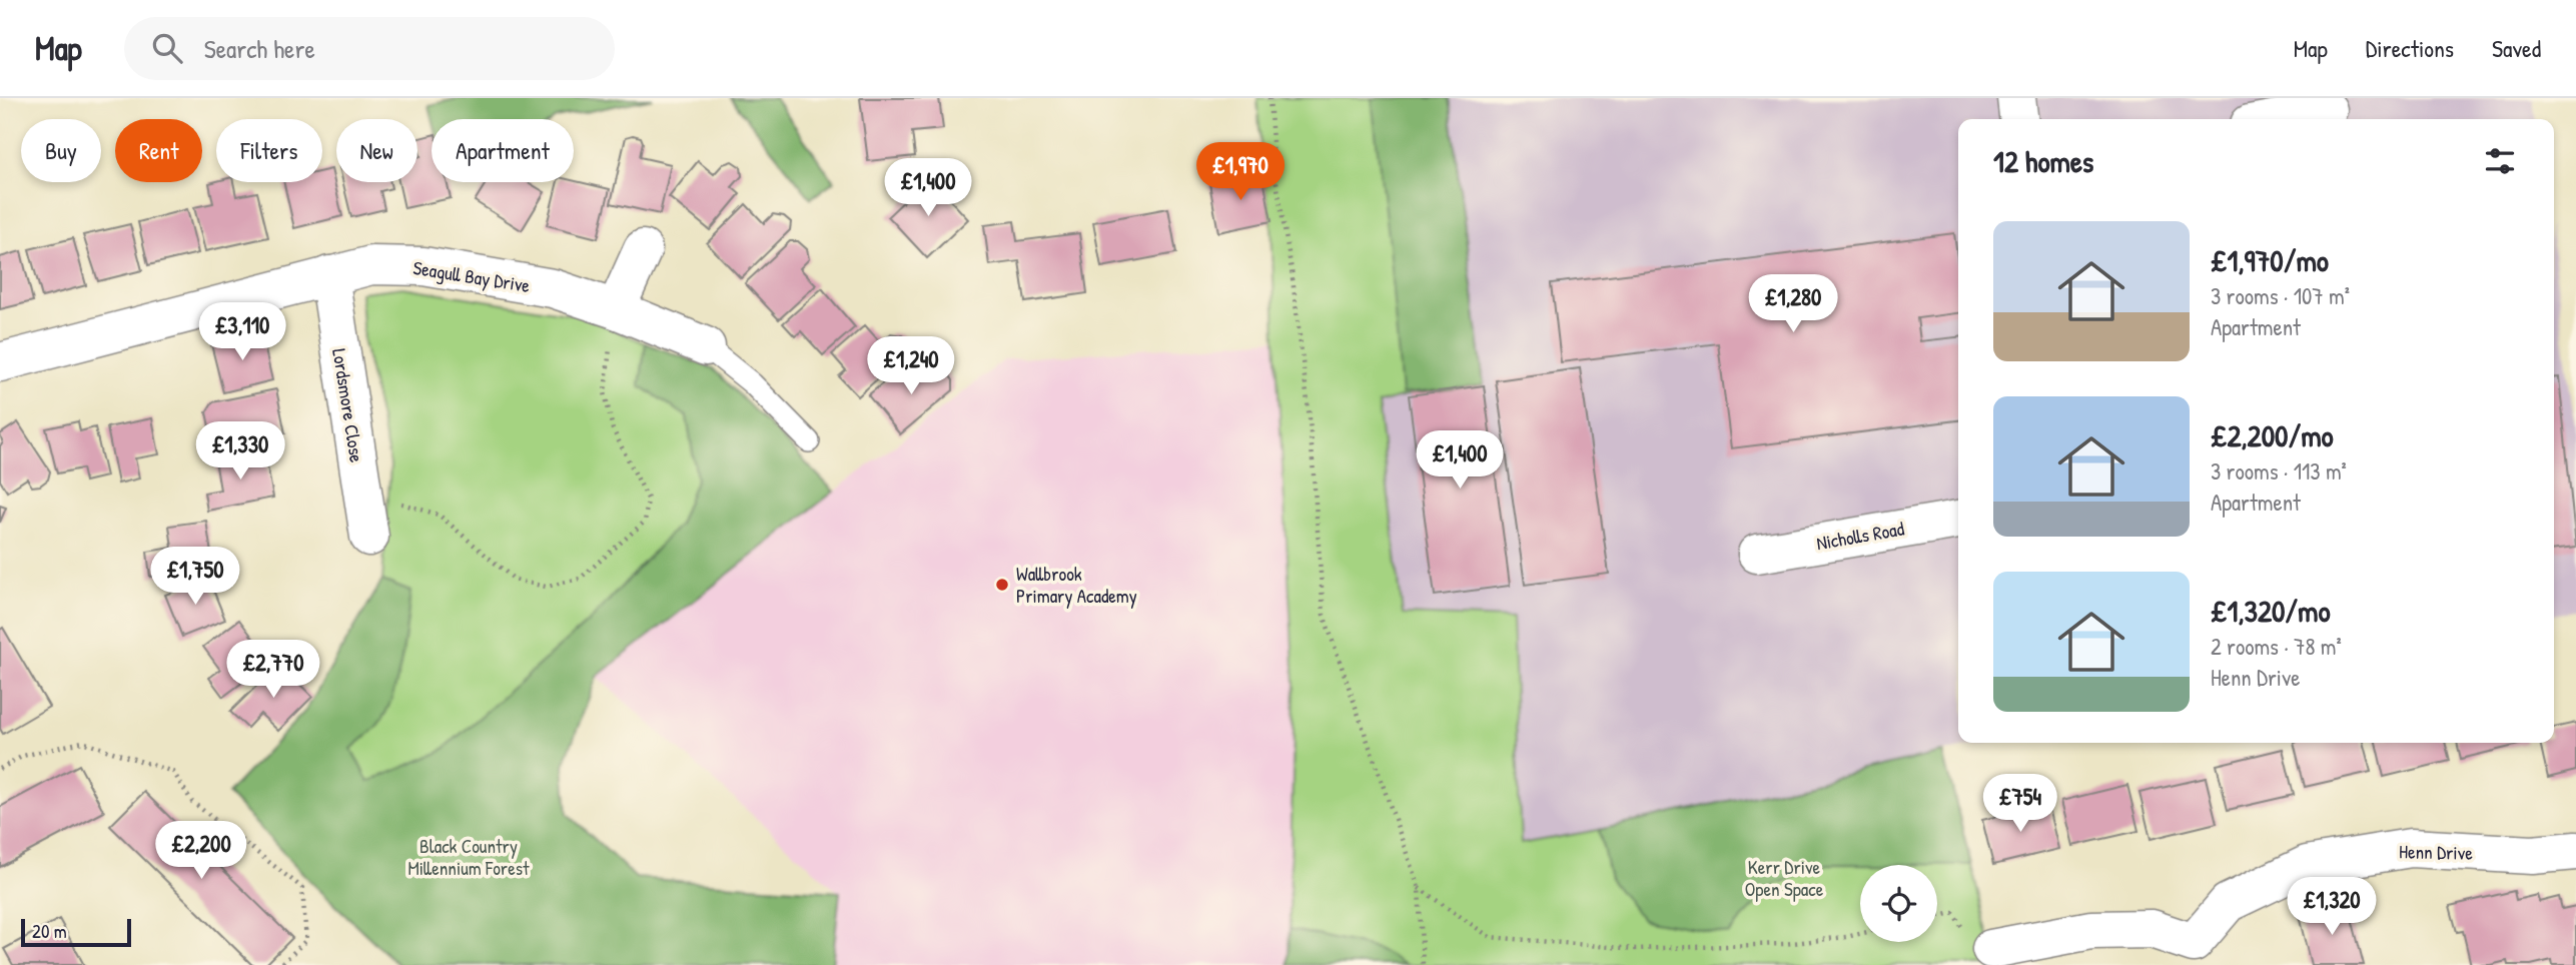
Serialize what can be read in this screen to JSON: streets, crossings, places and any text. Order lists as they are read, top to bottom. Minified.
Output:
{"streets":{"street":["Seagull Bay Drive","Lordsmore Close","Nicholls Road","Henn Drive"]},"crossings":[["Seagull Bay Drive","Lordsmore Close"]],"parks":["Black Country Millennium Forest","Kerr Drive Open Space"],"places":["Wallbrook Primary Academy"],"scale_bar":"20 m","page":{"header":"Map","search":"Search here","nav":["Map","Directions","Saved"],"chip":["Buy","Rent","Filters","New","Apartment"],"heading":"12 homes","price":["£1,970","£1,400","£1,280","£3,110","£1,240","£1,330","£1,400","£1,750","£2,770","£754","£2,200","£1,320"],"list":[{"name":"£1,970/mo","note":"3 rooms · 107 m² · Apartment"},{"name":"£2,200/mo","note":"3 rooms · 113 m² · Apartment"},{"name":"£1,320/mo","note":"2 rooms · 78 m² · Henn Drive"}],"scale":"20 m"}}
